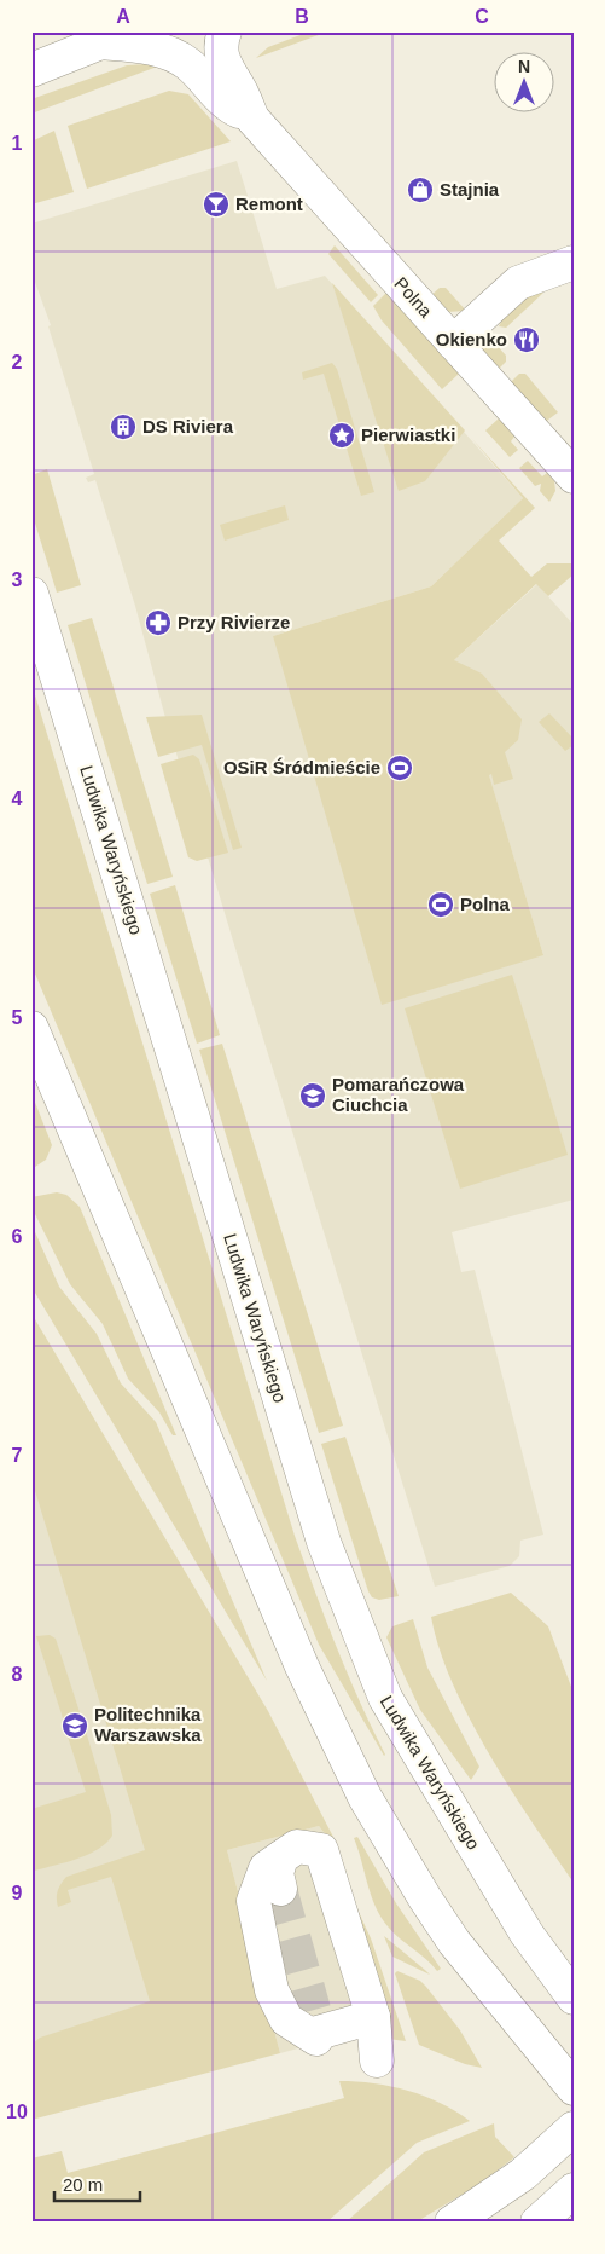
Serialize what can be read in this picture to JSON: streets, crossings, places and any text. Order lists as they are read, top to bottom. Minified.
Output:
{"streets":{"main road":["Polna","Ludwika Waryńskiego"]},"places":{"shop":["Stajnia"],"bar":["Remont"],"restaurant":["Okienko"],"building":["DS Riviera"],"place":["Pierwiastki"],"pharmacy":["Przy Rivierze"],"sports":["OSiR Śródmieście","Polna"],"school or university":["Pomarańczowa Ciuchcia","Politechnika Warszawska"]},"scale_bar":"20 m","north":"top","grid":{"columns":["A","B","C"],"rows":["1","2","3","4","5","6","7","8","9","10"]}}
